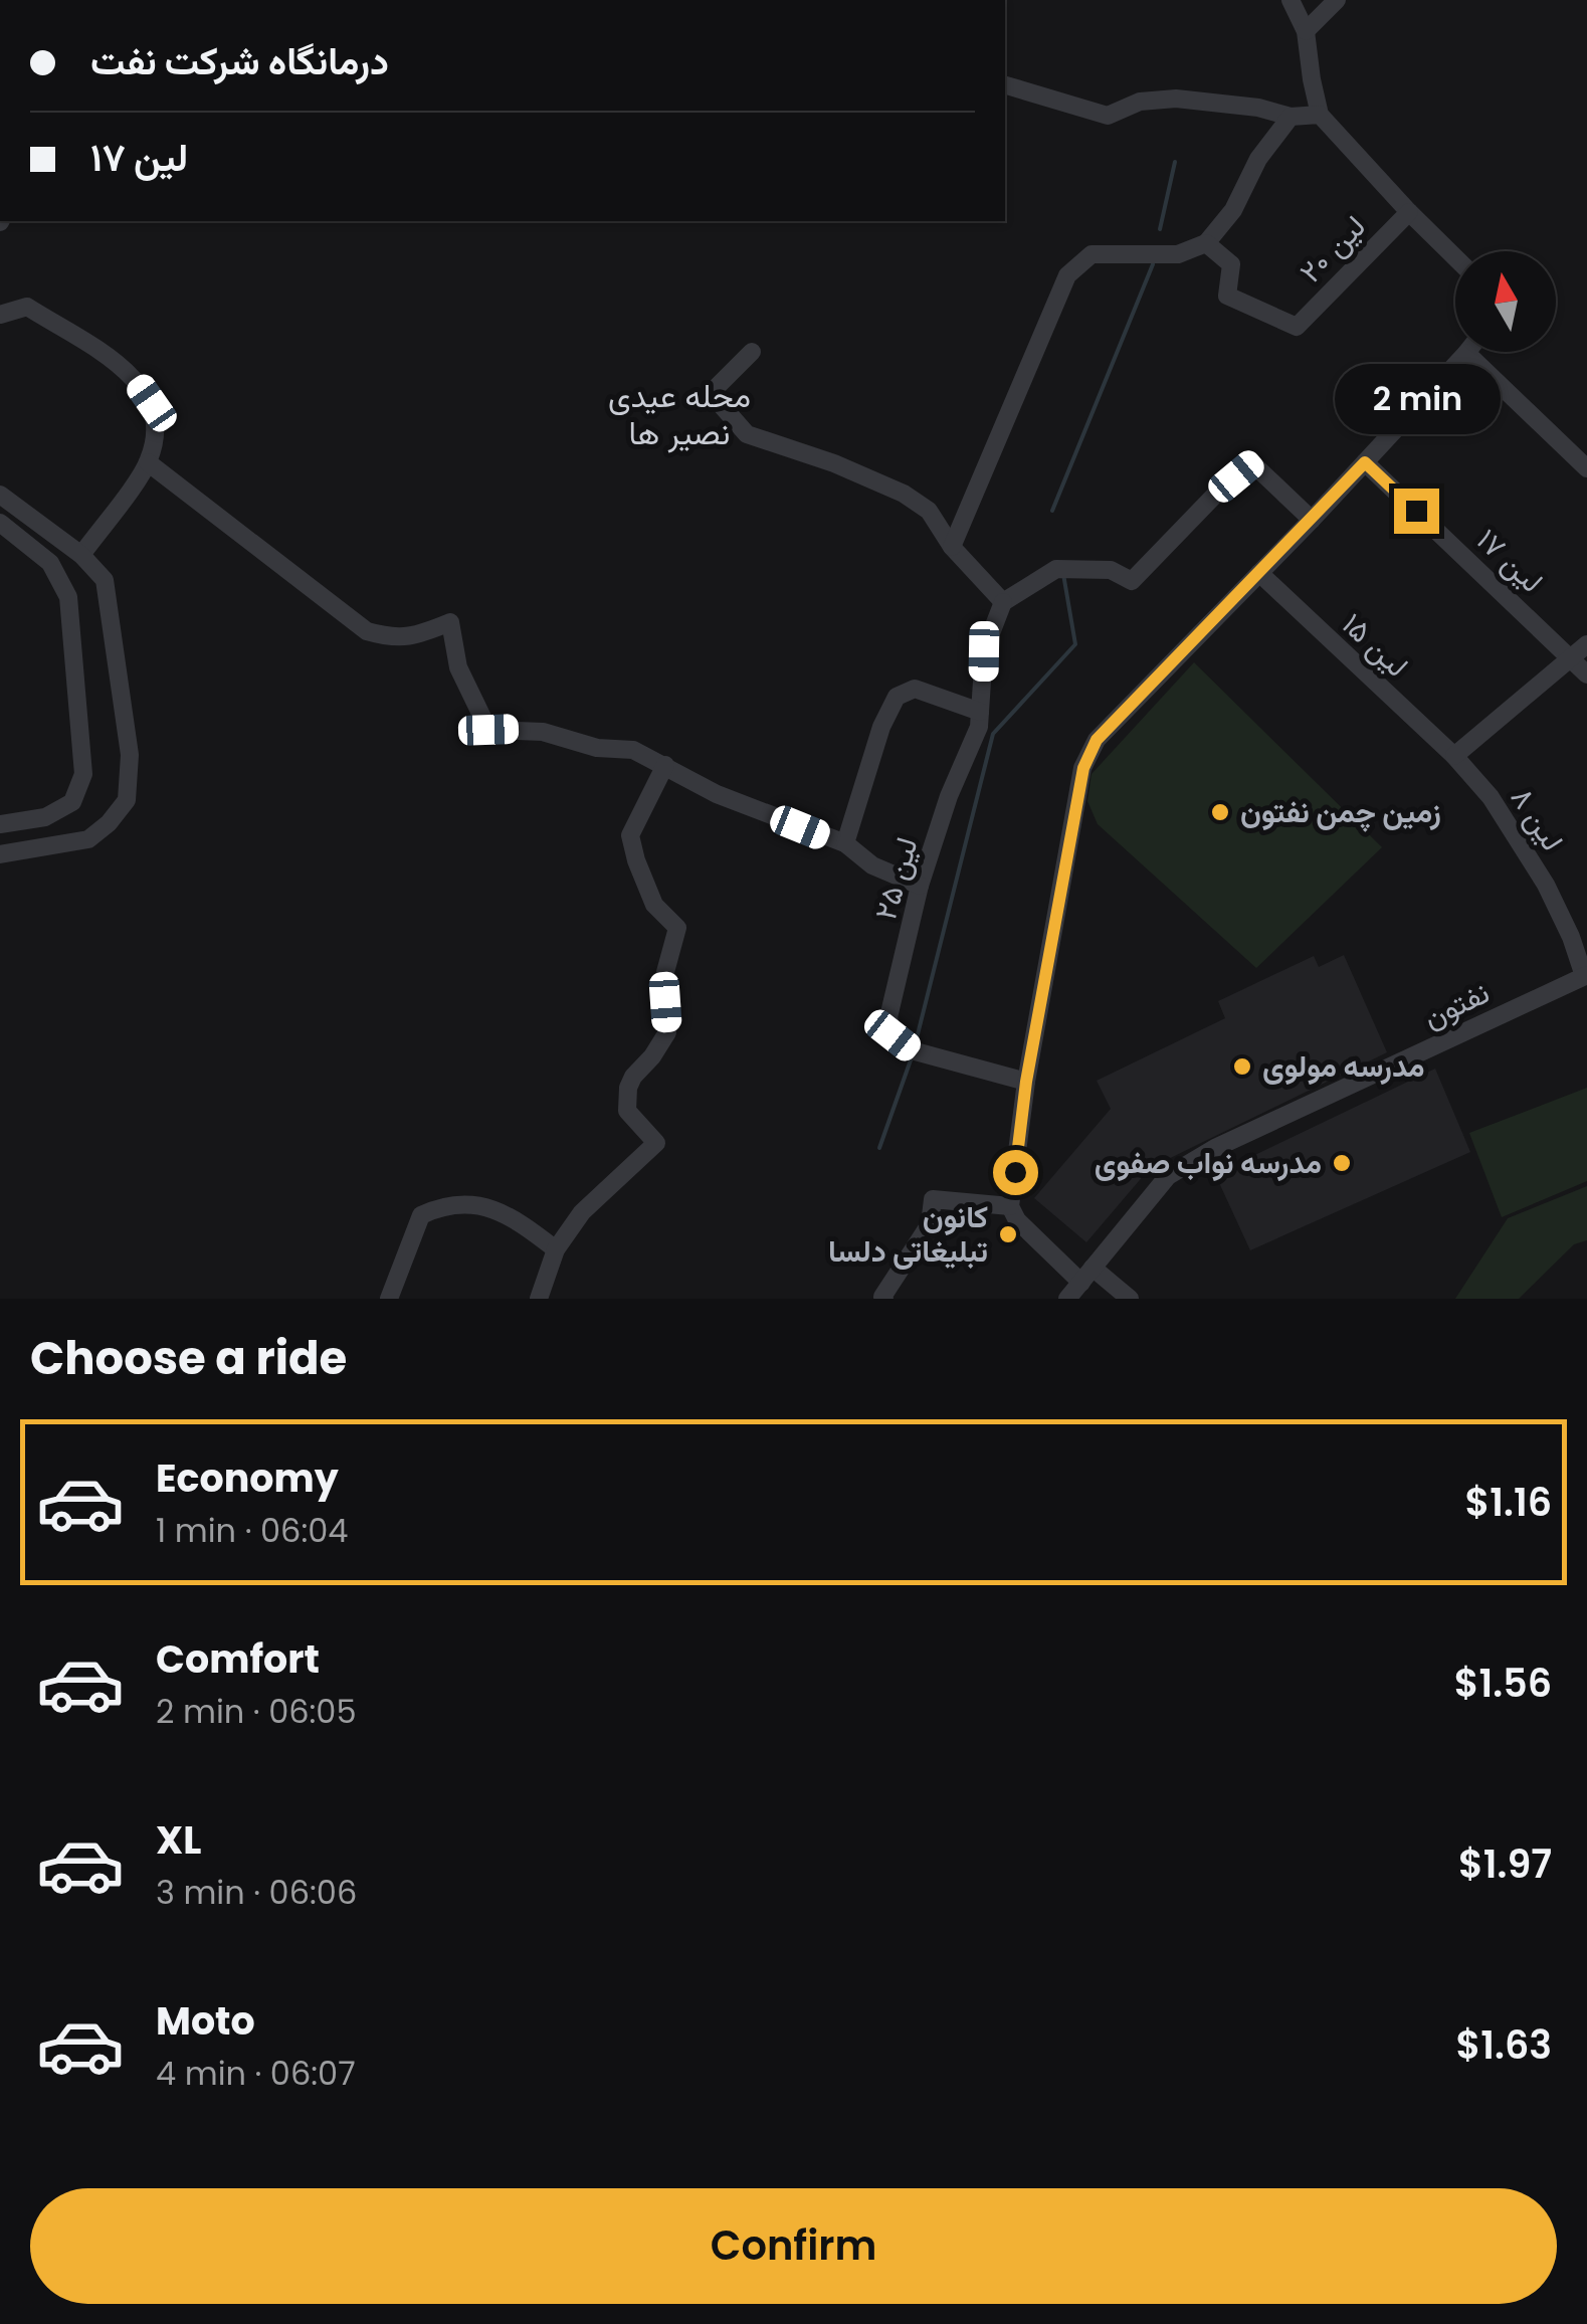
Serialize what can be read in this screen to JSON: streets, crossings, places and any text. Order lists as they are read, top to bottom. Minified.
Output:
{"streets":{"street":["لین ۲۰","لین ۱۷","لین ۱۵","لین ۸","لین ۲۵","نفتون"]},"crossings":[["لین ۱۵","لین ۸"],["لین ۸","نفتون"]],"districts":["محله عیدی نصیر ها"],"places":["زمین چمن نفتون","مدرسه مولوی","مدرسه نواب صفوی","کانون تبلیغاتی دلسا"],"north":"top","page":{"banner":["درمانگاه شرکت نفت","لین ۱۷"],"bubble":"2 min","heading":"Choose a ride","list":[{"name":"Economy","note":"1 min · 06:04","value":"$1.16"},{"name":"Comfort","note":"2 min · 06:05","value":"$1.56"},{"name":"XL","note":"3 min · 06:06","value":"$1.97"},{"name":"Moto","note":"4 min · 06:07","value":"$1.63"}],"buttons":"Confirm"}}
